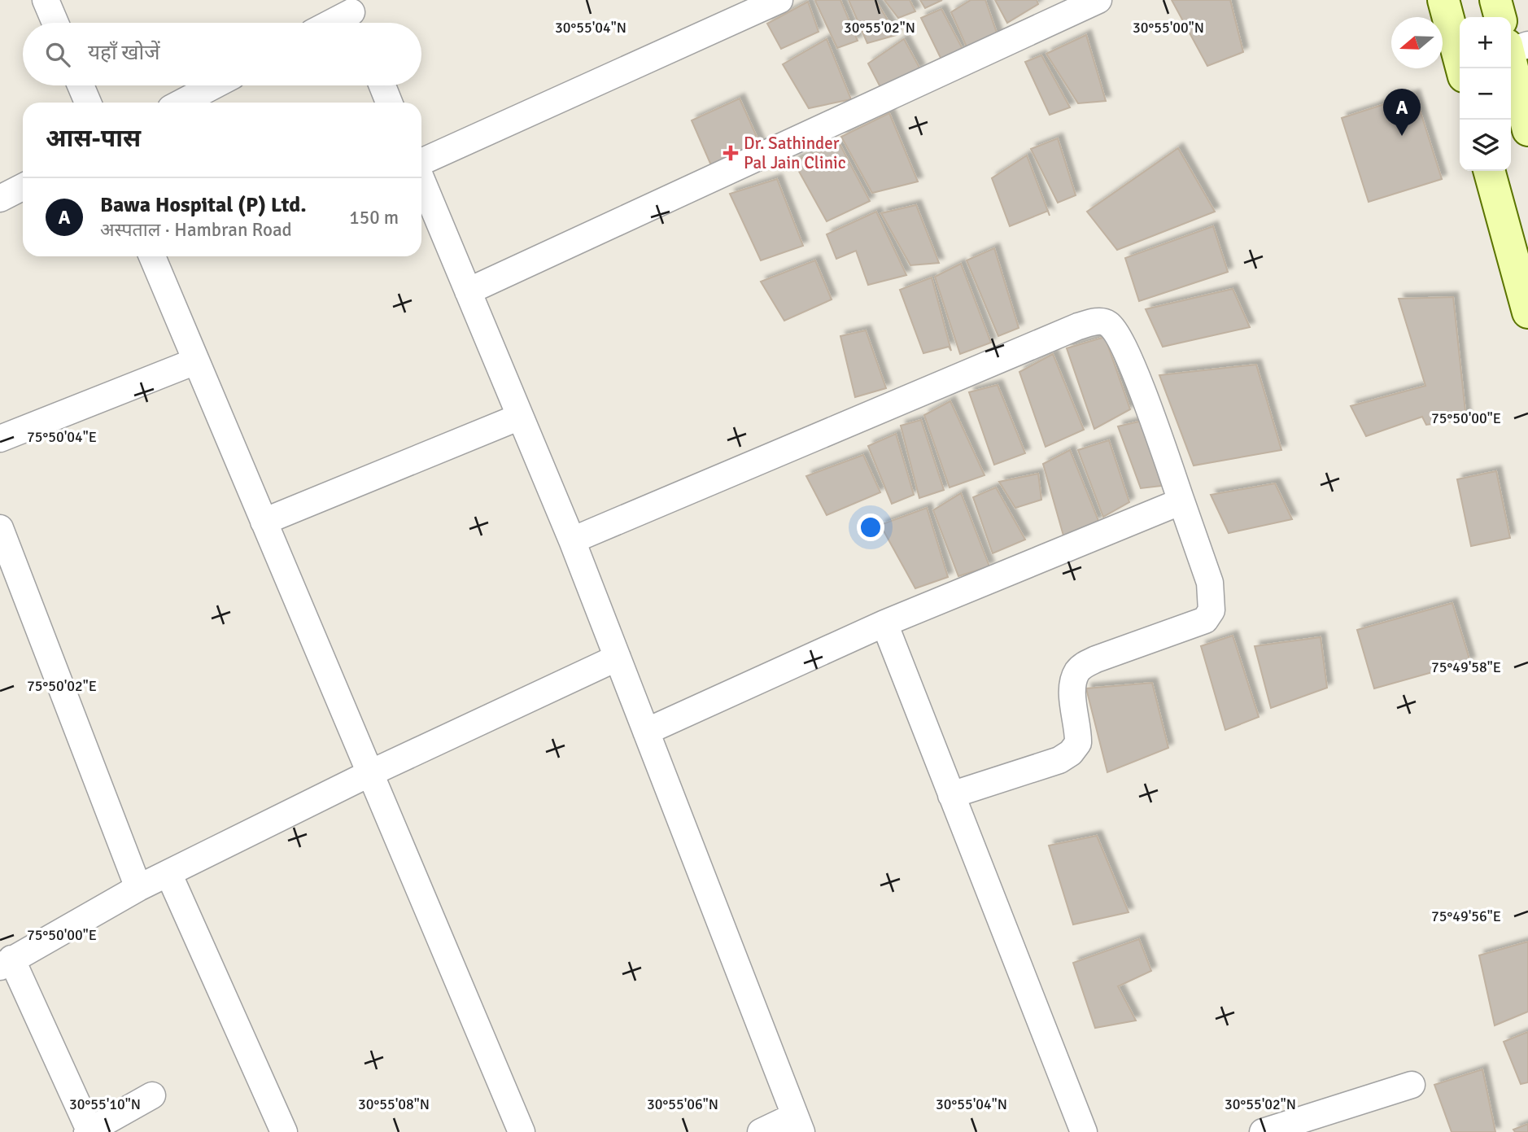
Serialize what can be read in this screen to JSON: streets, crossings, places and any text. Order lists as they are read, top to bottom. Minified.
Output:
{"places":{"health":["Dr. Sathinder Pal Jain Clinic"]},"north":"left","page":{"map_buttons":["+","−"],"search":"यहाँ खोजें","pins":"A","heading":"आस-पास","list":[{"mark":"A","name":"Bawa Hospital (P) Ltd.","note":"अस्पताल · Hambran Road","value":"150 m"}]},"coordinates":["30°55'04\"N","30°55'02\"N","30°55'00\"N","75°50'00\"E","75°50'04\"E","75°49'58\"E","75°50'02\"E","75°49'56\"E","30°55'10\"N","30°55'08\"N","30°55'06\"N"]}
